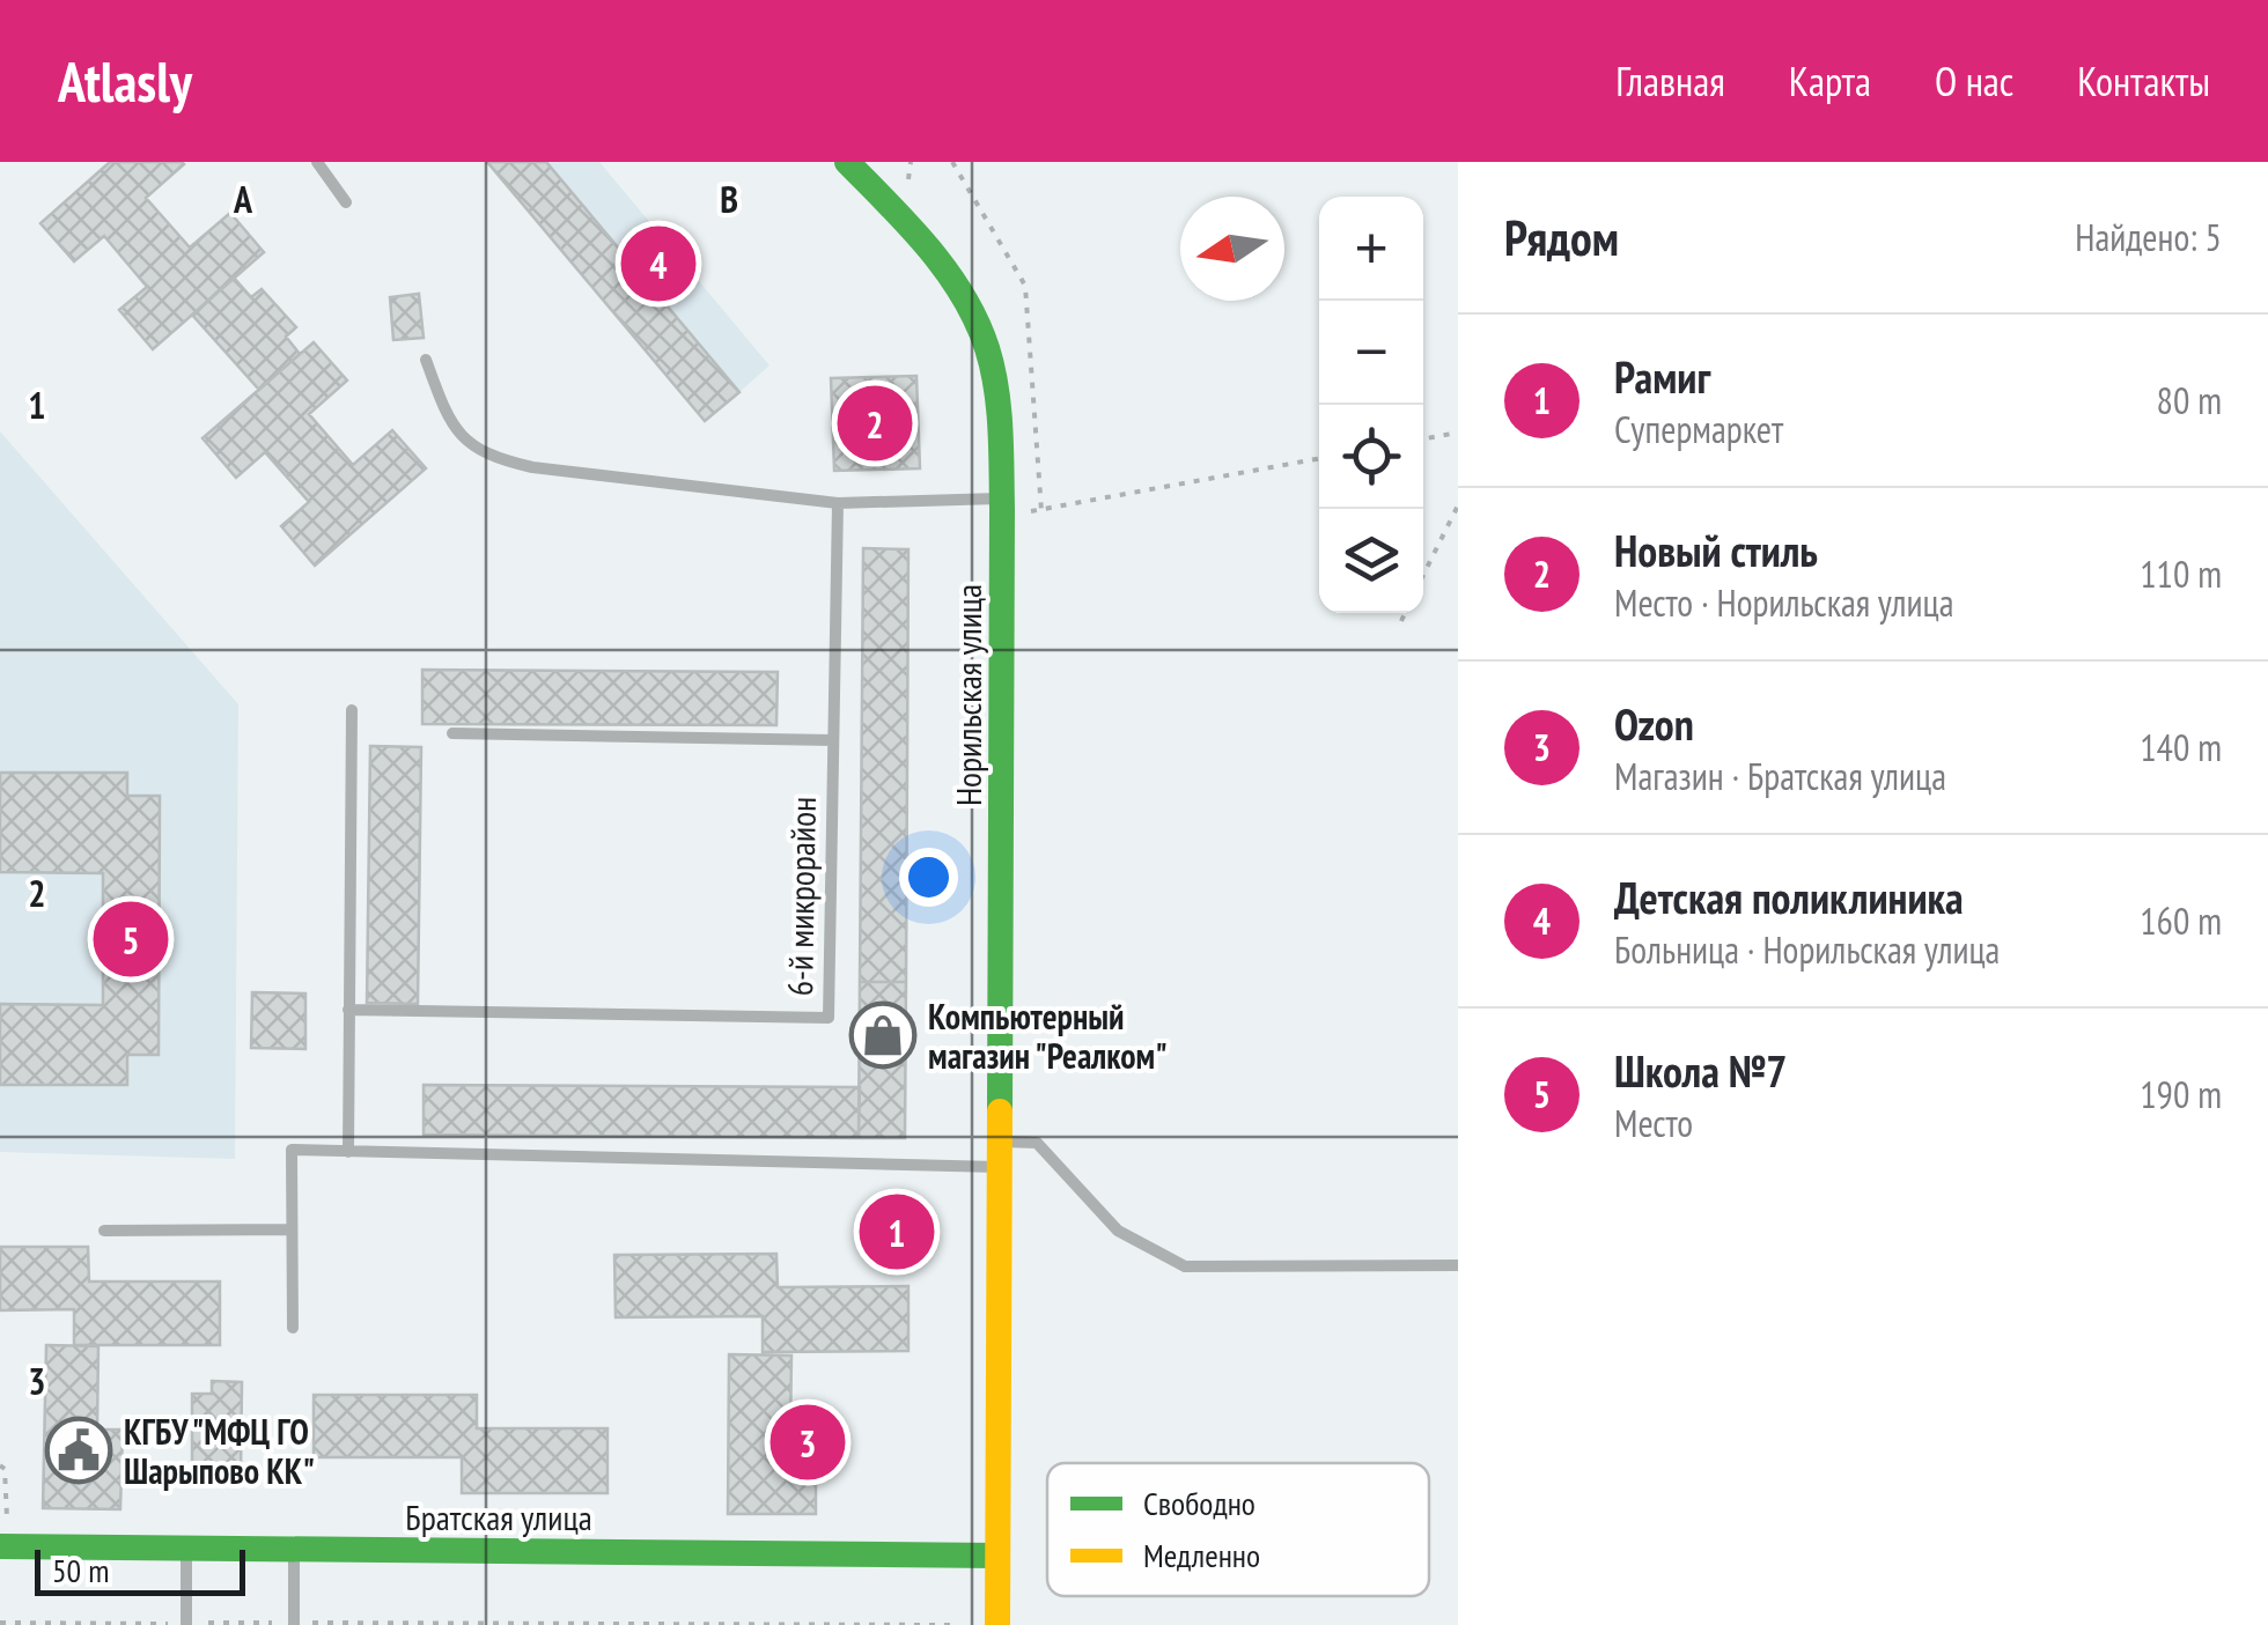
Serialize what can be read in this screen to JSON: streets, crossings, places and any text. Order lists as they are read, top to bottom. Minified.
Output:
{"streets":{"street":["Норильская улица","Братская улица"],"lane":["6-й микрорайон"]},"crossings":[["Норильская улица","Братская улица"]],"places":{"shop":["Компьютерный магазин \"Реалком\""],"public building":["КГБУ \"МФЦ ГО Шарыпово КК\""]},"legend":["Свободно","Медленно"],"scale_bar":"50 m","north":"left","page":{"header":"Atlasly","nav":["Главная","Карта","О нас","Контакты"],"heading":["Рядом","Найдено: 5"],"map_buttons":["+","−"],"pins":["4","2","5","1","3"],"list":[{"mark":"1","name":"Рамиг","note":"Супермаркет","value":"80 m"},{"mark":"2","name":"Новый стиль","note":"Место · Норильская улица","value":"110 m"},{"mark":"3","name":"Ozon","note":"Магазин · Братская улица","value":"140 m"},{"mark":"4","name":"Детская поликлиника","note":"Больница · Норильская улица","value":"160 m"},{"mark":"5","name":"Школа №7","note":"Место","value":"190 m"}],"scale":"50 m"},"grid":{"columns":["A","B"],"rows":["1","2","3"]}}
